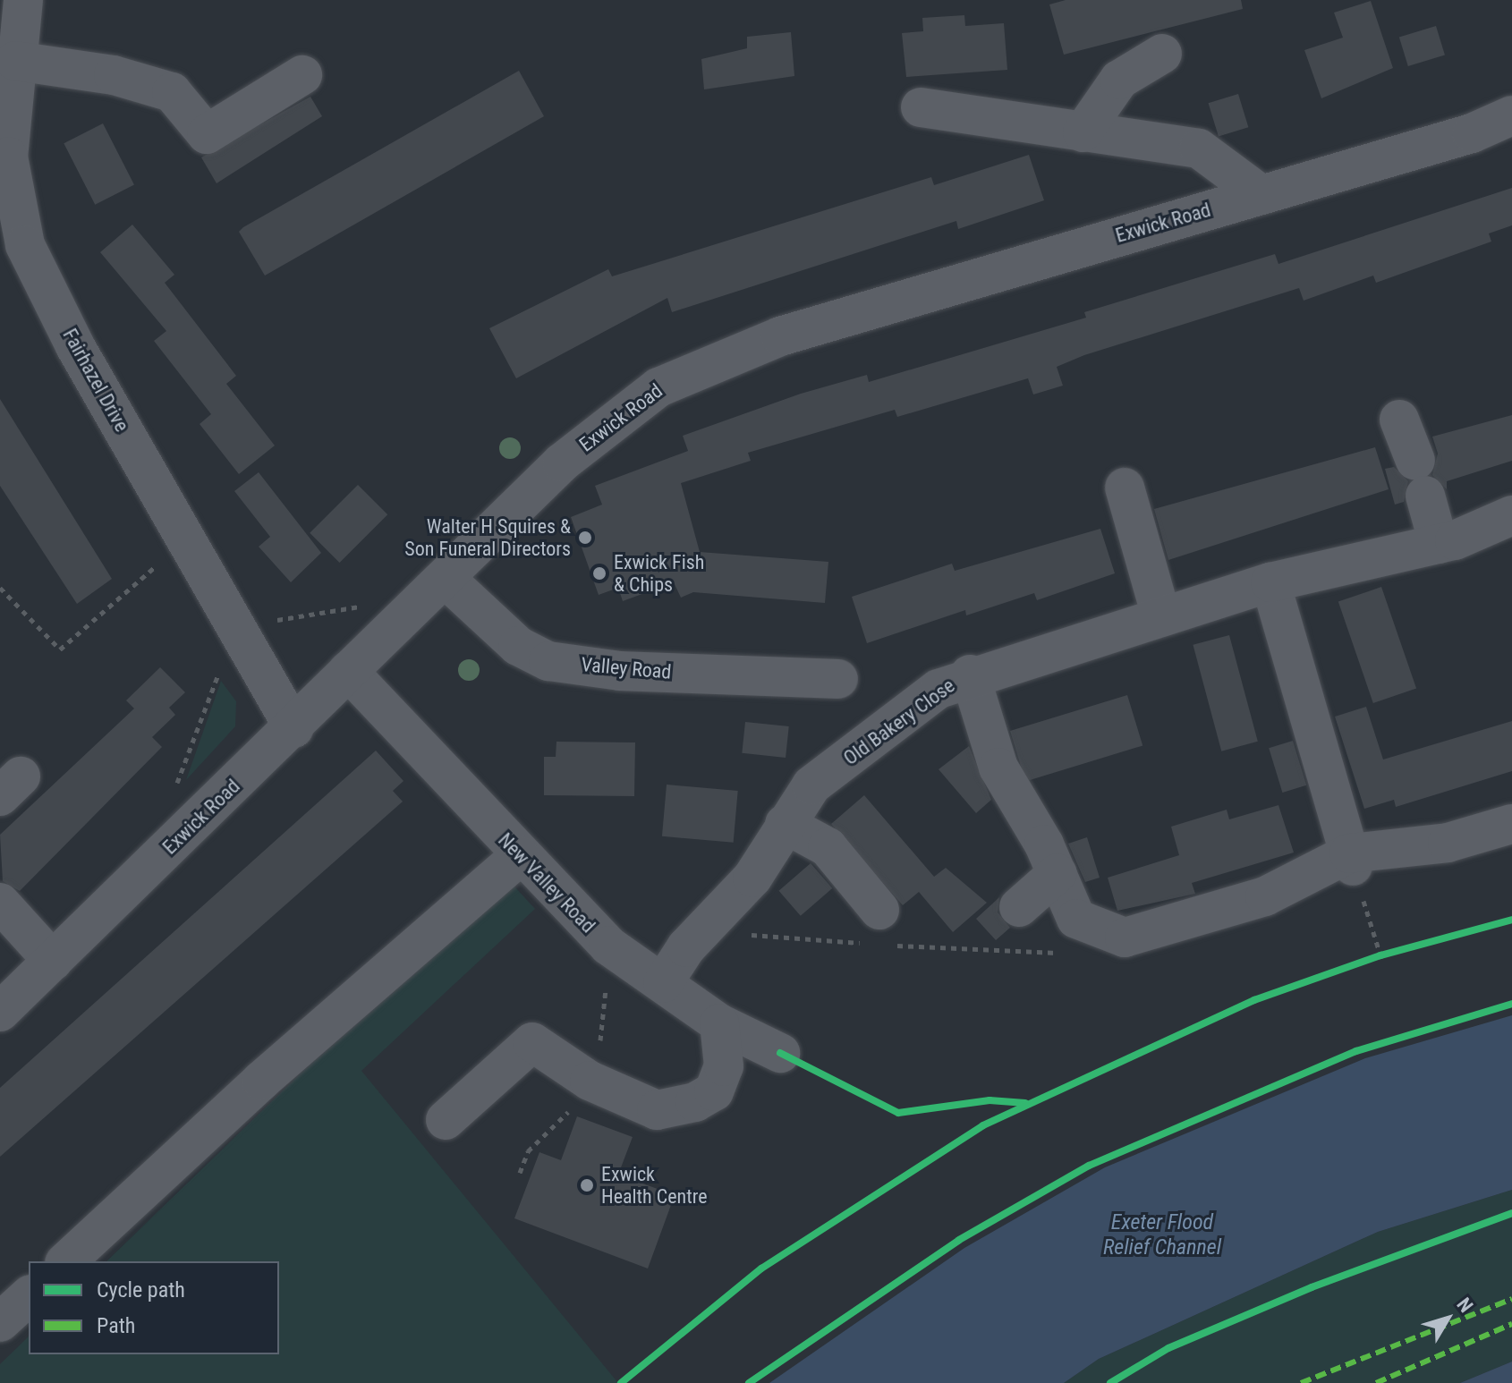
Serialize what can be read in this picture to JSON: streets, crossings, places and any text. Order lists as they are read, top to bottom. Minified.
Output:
{"streets":{"street":["Exwick Road","Fairhazel Drive","Valley Road","Old Bakery Close","New Valley Road"]},"crossings":[["Exwick Road","Fairhazel Drive"],["Exwick Road","Valley Road"],["Exwick Road","New Valley Road"],["Old Bakery Close","New Valley Road"]],"water":["Exeter Flood Relief Channel"],"places":["Walter H Squires & Son Funeral Directors","Exwick Fish & Chips","Exwick Health Centre"],"legend":["Cycle path","Path"],"north":"top right"}
